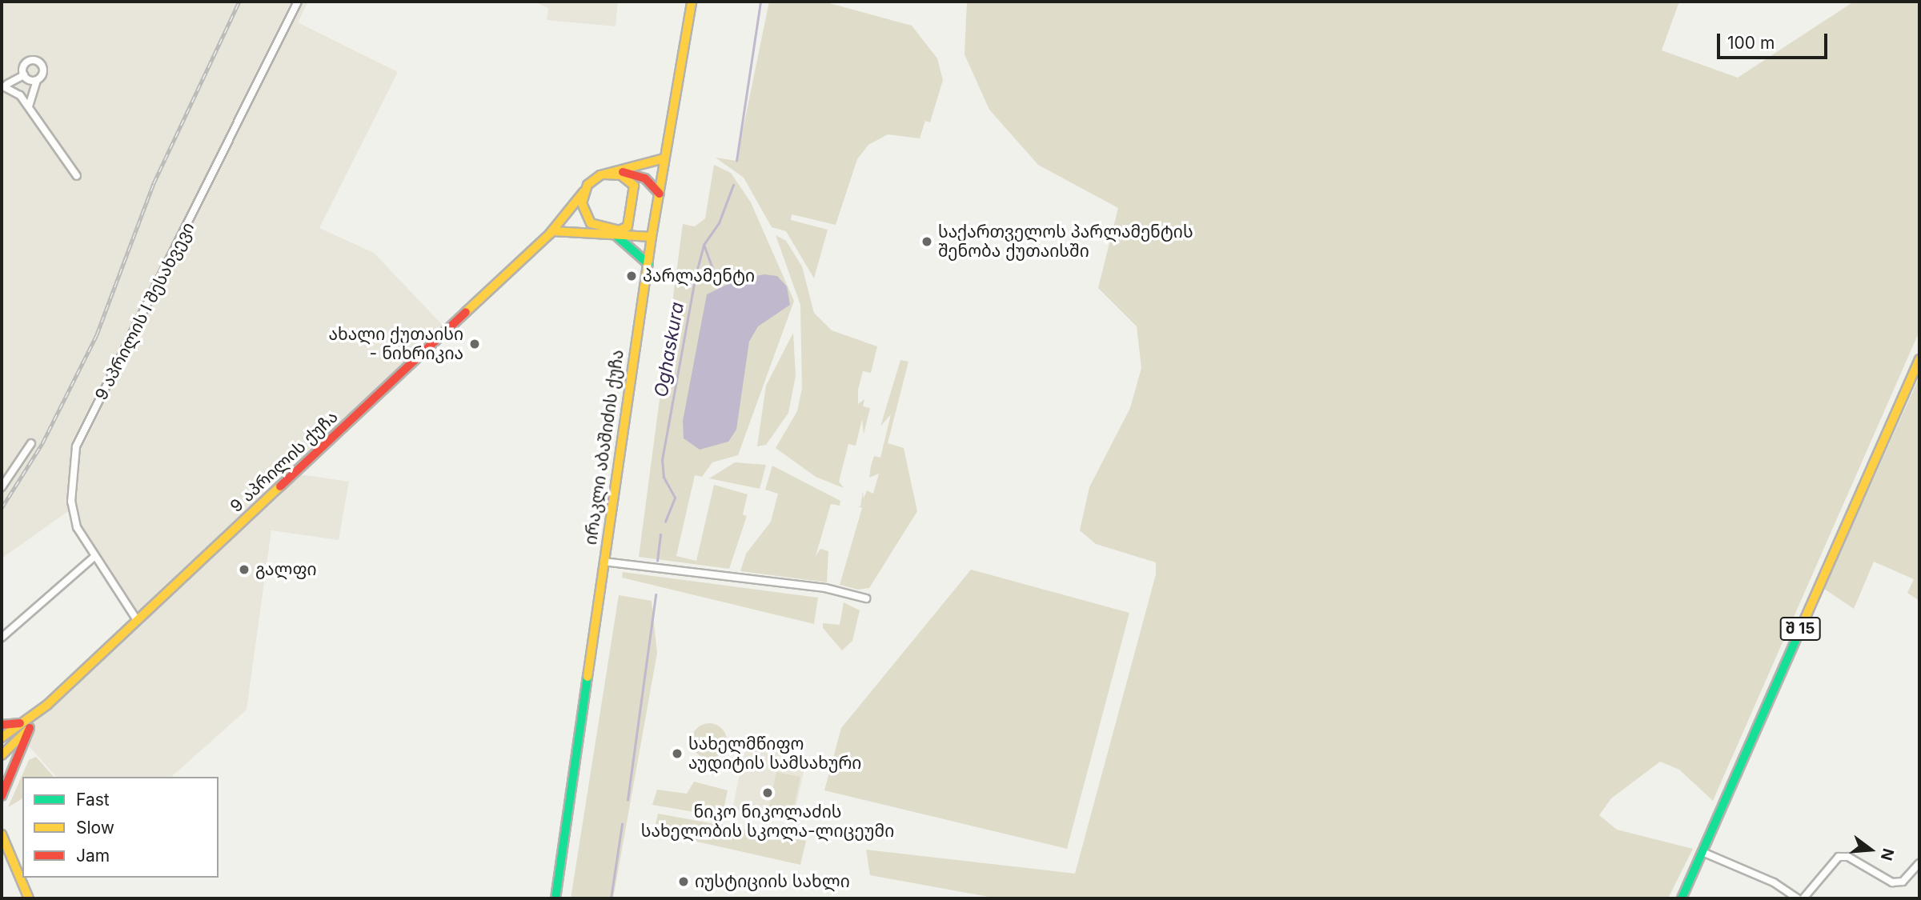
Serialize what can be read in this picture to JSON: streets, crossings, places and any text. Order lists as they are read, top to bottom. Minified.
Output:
{"streets":{"main road":["ირაკლი აბაშიძის ქუჩა","9 აპრილის ქუჩა","შ 15"],"street":["9 აპრილის I შესახვევი"]},"crossings":[["9 აპრილის I შესახვევი","9 აპრილის ქუჩა"]],"water":["Oghaskura"],"places":["საქართველოს პარლამენტის შენობა ქუთაისში","პარლამენტი","ახალი ქუთაისი - ნიხრიკია","გალფი","სახელმწიფო აუდიტის სამსახური","ნიკო ნიკოლაძის სახელობის სკოლა-ლიცეუმი","იუსტიციის სახლი"],"legend":["Fast","Slow","Jam"],"scale_bar":"100 m","north":"right"}
